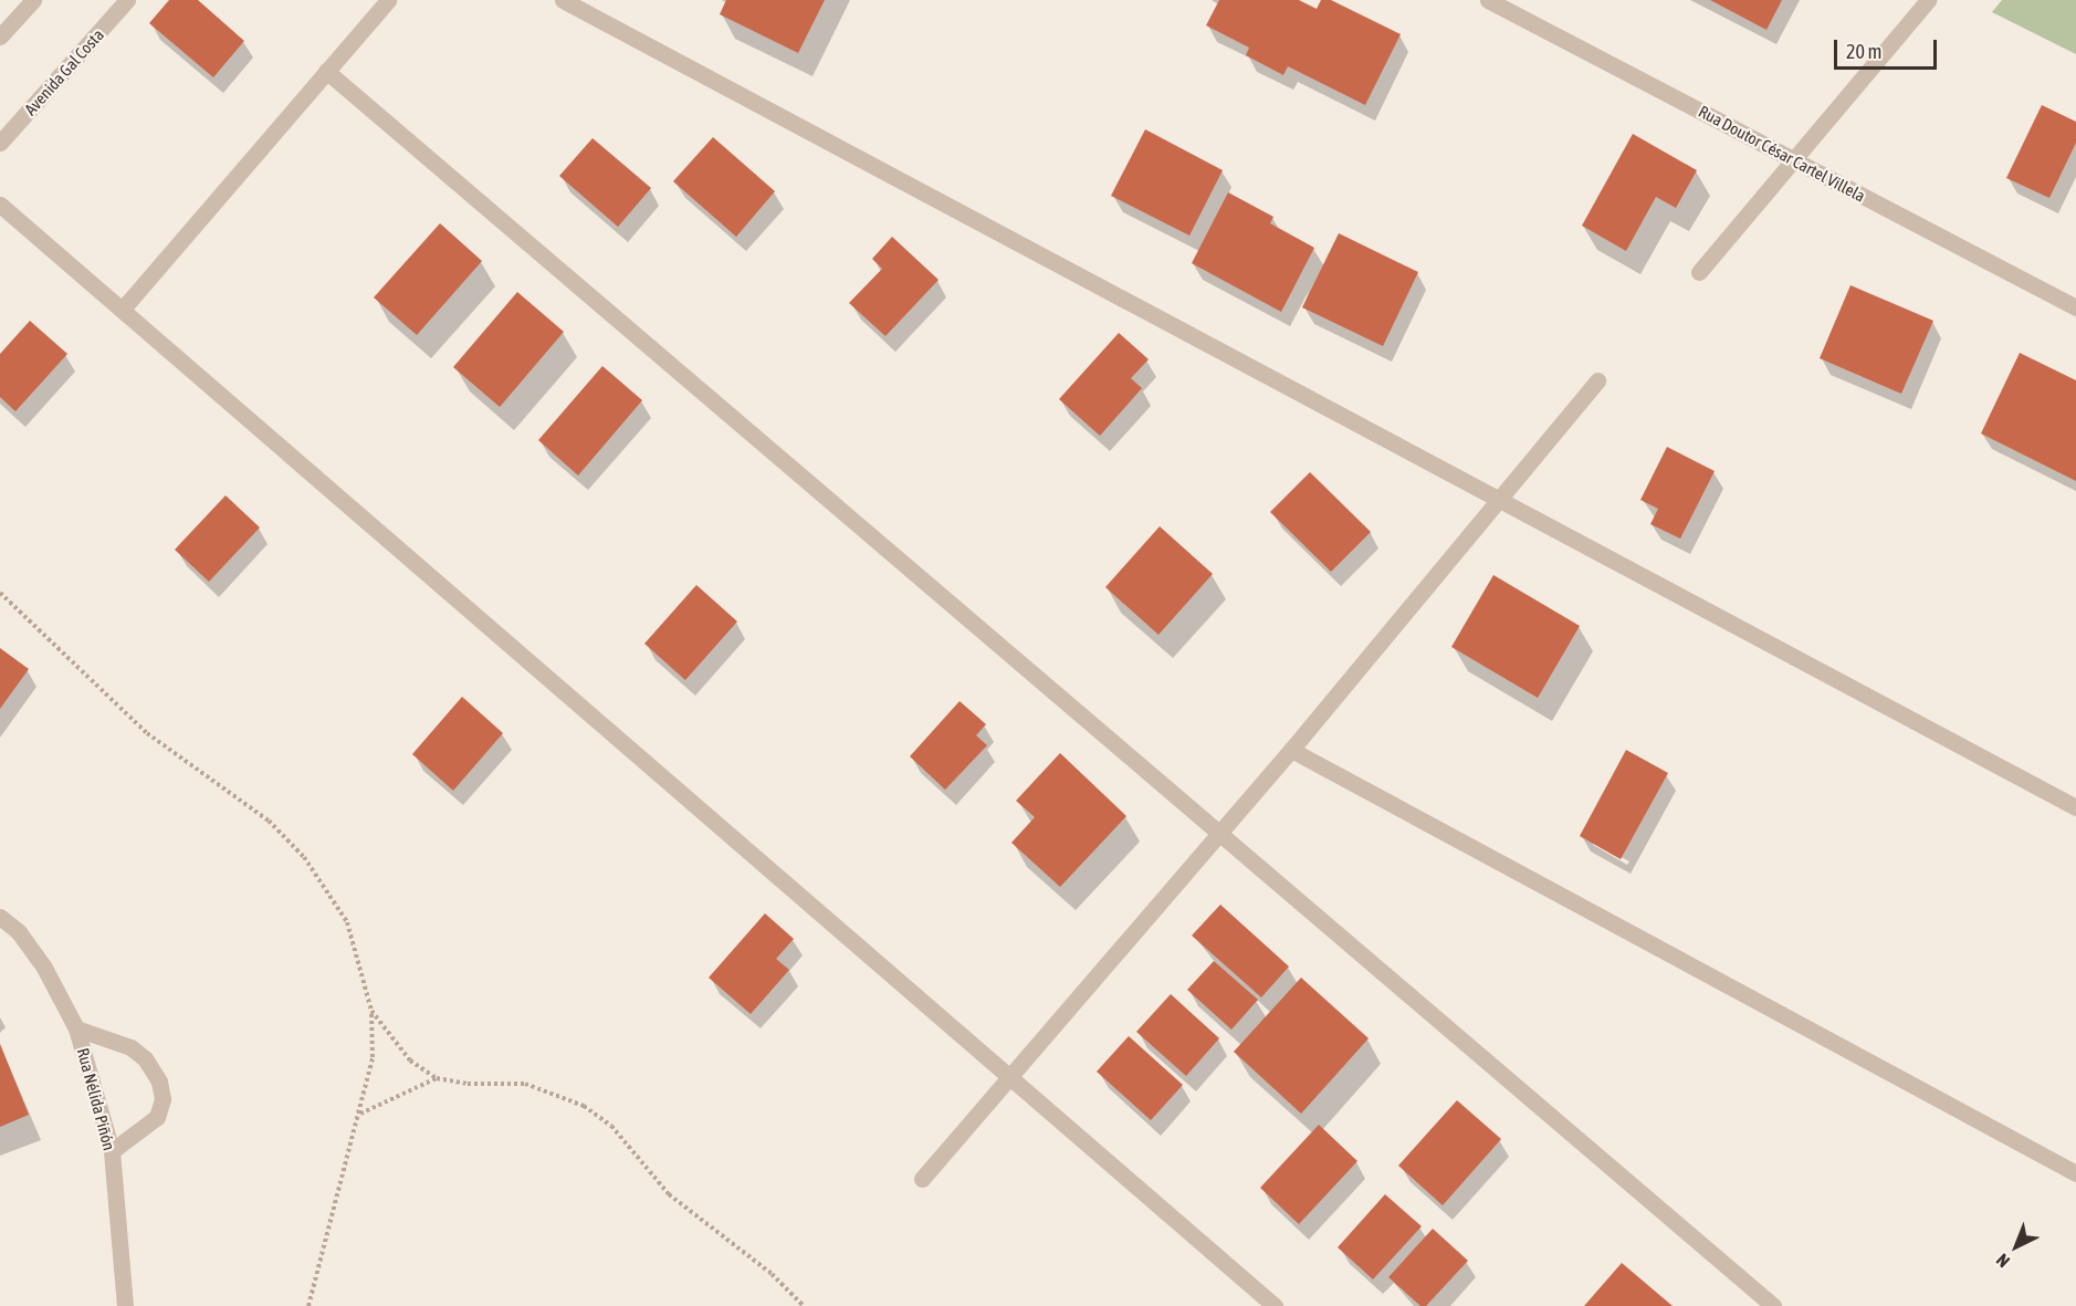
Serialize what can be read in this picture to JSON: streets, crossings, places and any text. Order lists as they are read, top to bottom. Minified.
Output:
{"streets":{"street":["Avenida Gal Costa","Rua Doutor César Cartel Villela","Rua Nélida Piñón"]},"scale_bar":"20 m","north":"bottom left"}
